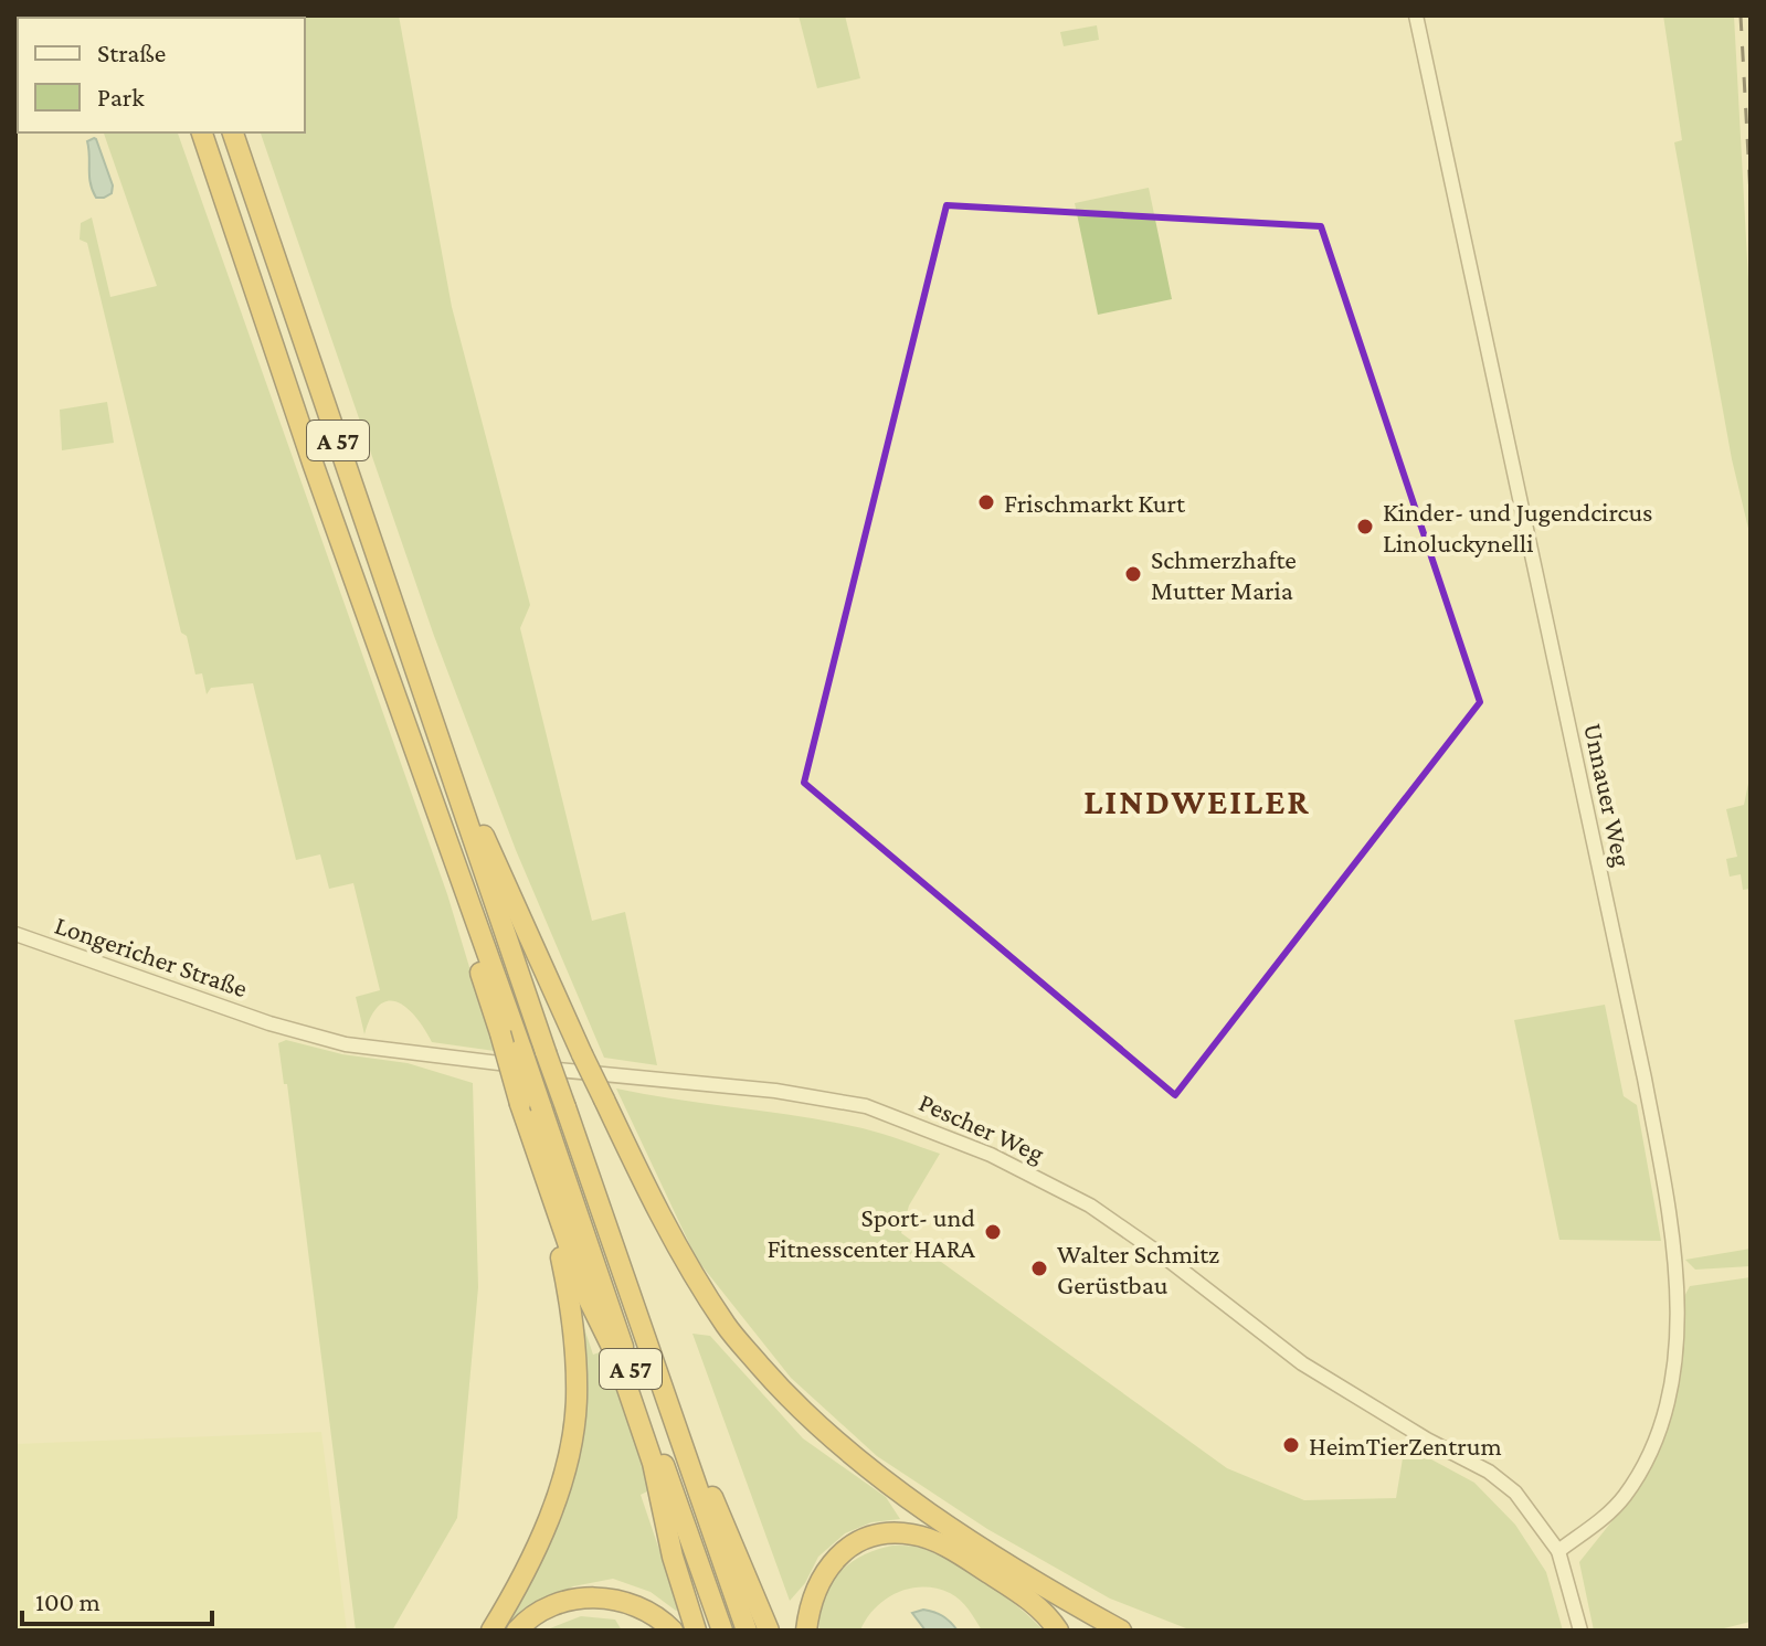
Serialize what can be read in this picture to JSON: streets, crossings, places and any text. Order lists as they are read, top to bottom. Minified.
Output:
{"streets":{"highway":["A 57"],"street":["Unnauer Weg","Longericher Straße","Pescher Weg"]},"crossings":[["Unnauer Weg","Pescher Weg"],["Longericher Straße","Pescher Weg"]],"districts":["LINDWEILER"],"places":["Frischmarkt Kurt","Kinder- und Jugendcircus Linoluckynelli","Schmerzhafte Mutter Maria","Sport- und Fitnesscenter HARA","Walter Schmitz Gerüstbau","HeimTierZentrum"],"legend":["Straße","Park"],"scale_bar":"100 m"}
